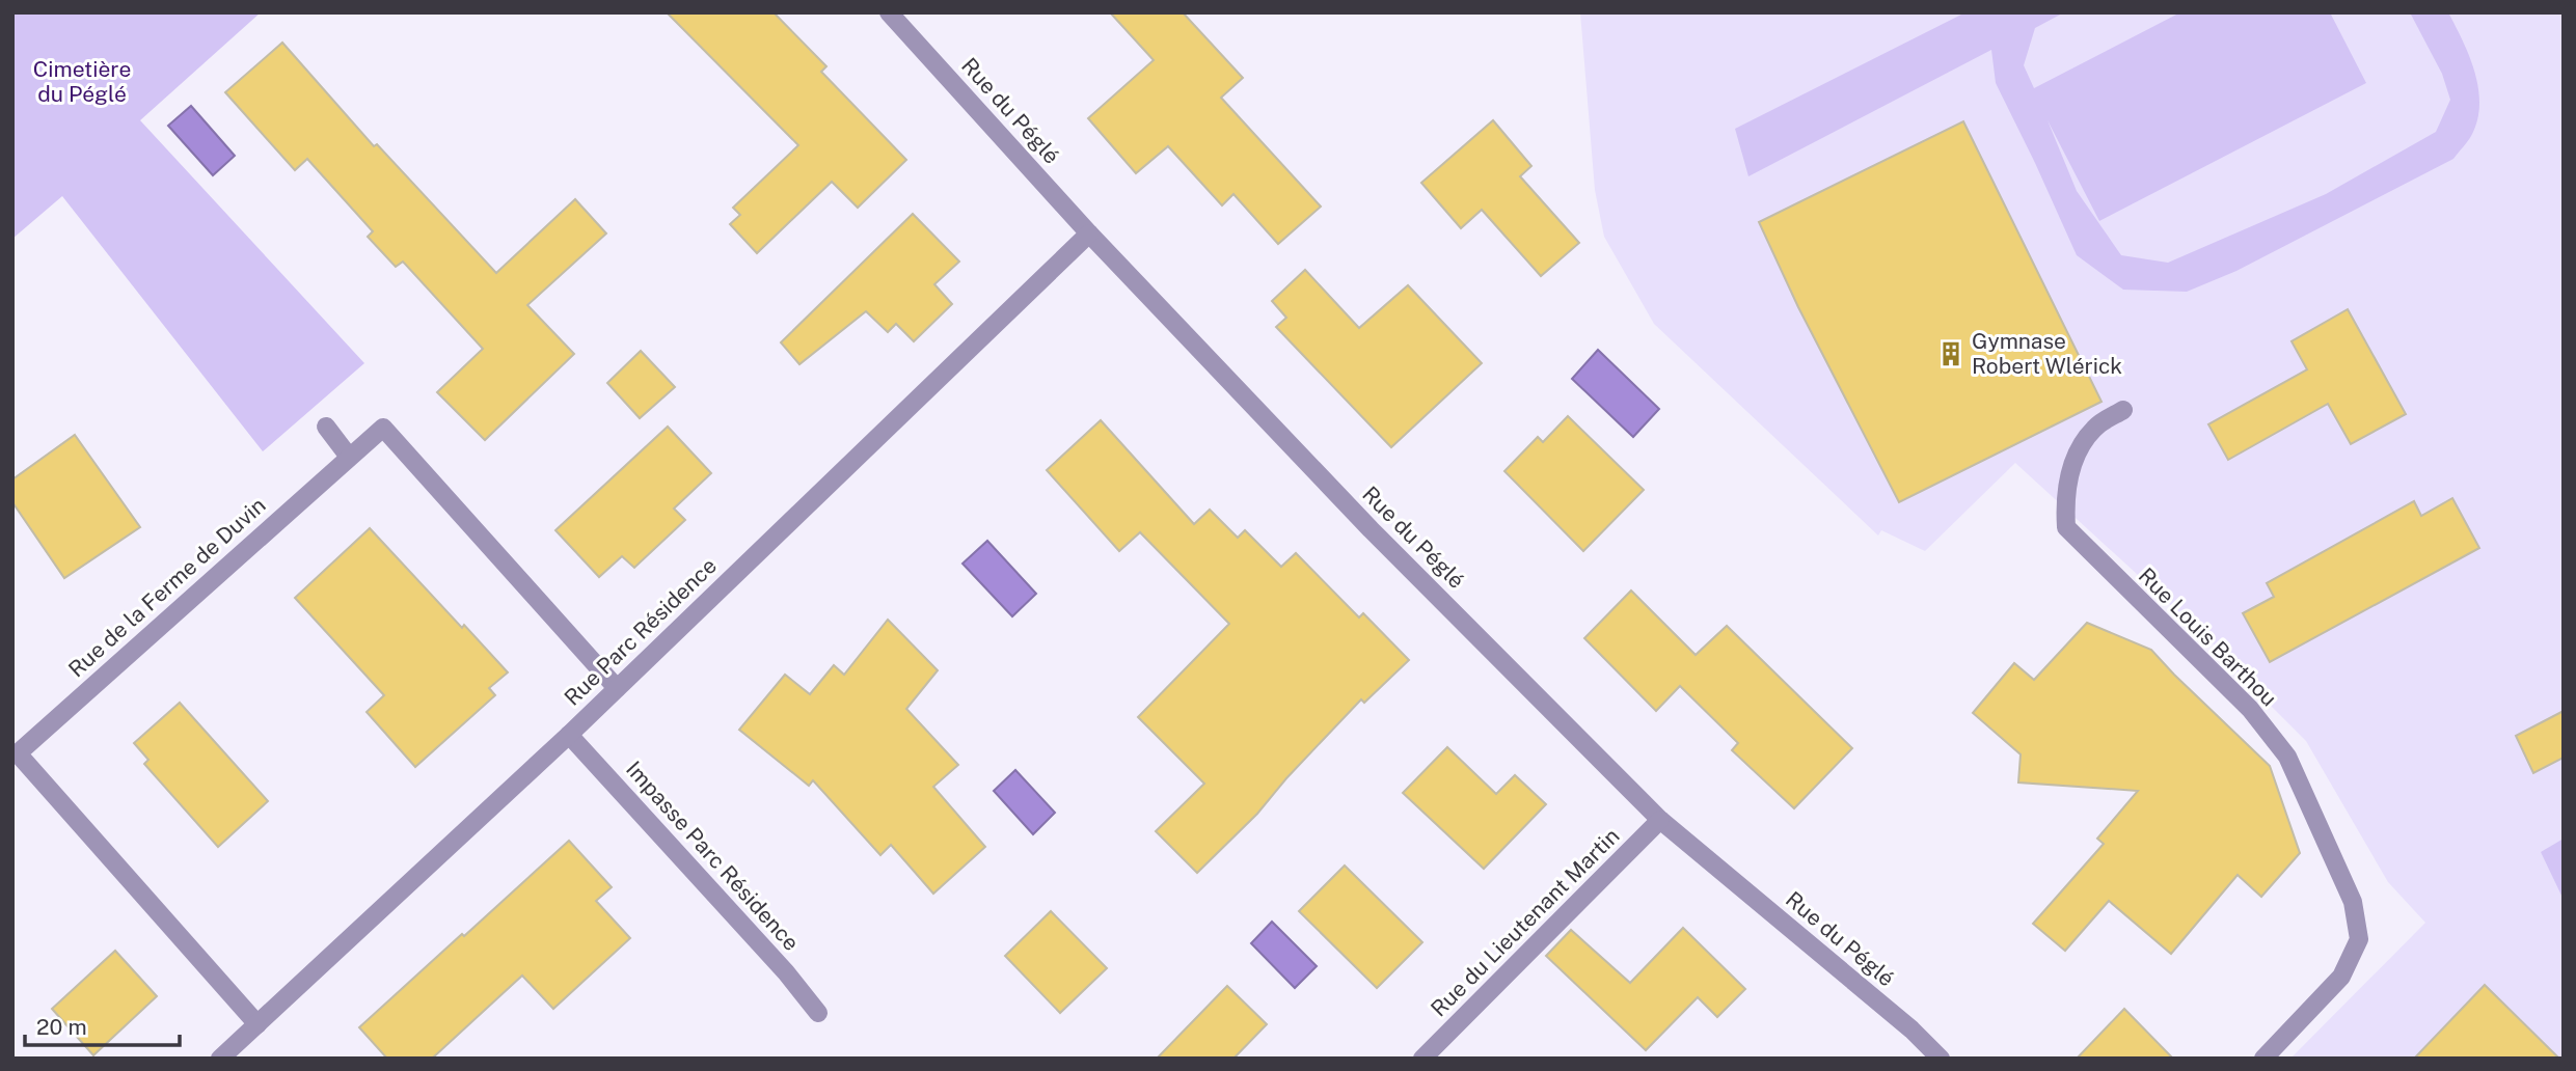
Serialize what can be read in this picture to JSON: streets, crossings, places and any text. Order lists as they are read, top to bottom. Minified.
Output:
{"streets":{"street":["Rue du Péglé","Rue de la Ferme de Duvin","Rue Parc Résidence","Rue Louis Barthou","Impasse Parc Résidence","Rue du Lieutenant Martin"]},"crossings":[["Rue du Péglé","Rue Parc Résidence"],["Rue du Péglé","Rue du Lieutenant Martin"],["Rue de la Ferme de Duvin","Rue Parc Résidence"],["Rue Parc Résidence","Impasse Parc Résidence"]],"parks":["Cimetière du Péglé"],"places":{"building":["Gymnase Robert Wlérick"]},"scale_bar":"20 m"}
